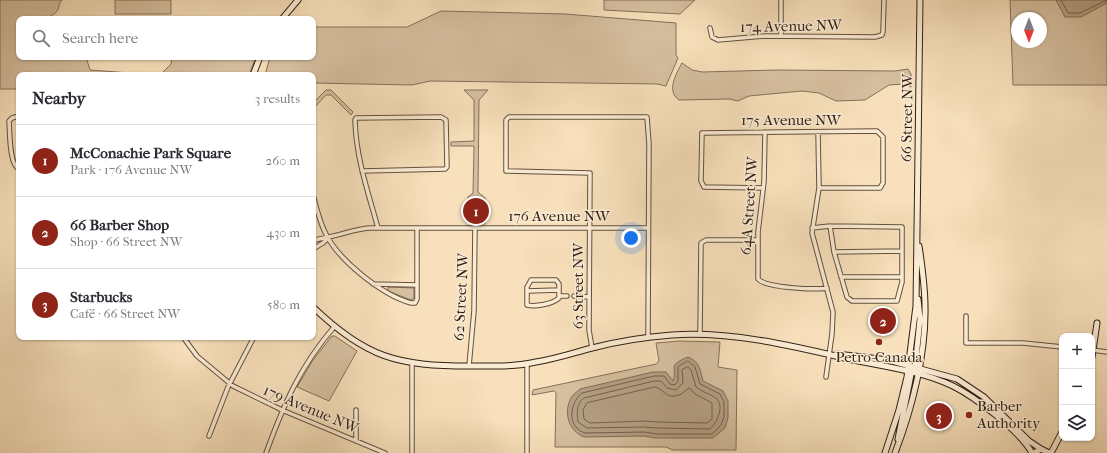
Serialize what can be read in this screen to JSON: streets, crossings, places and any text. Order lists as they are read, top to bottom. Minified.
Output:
{"streets":{"street":["174 Avenue NW","66 Street NW","175 Avenue NW","64A Street NW","176 Avenue NW","63 Street NW","62 Street NW","179 Avenue NW"]},"crossings":[["175 Avenue NW","64A Street NW"],["176 Avenue NW","63 Street NW"],["176 Avenue NW","62 Street NW"]],"places":["Petro-Canada","Barber Authority"],"north":"bottom","page":{"search":"Search here","heading":["Nearby","3 results"],"list":[{"mark":"1","name":"McConachie Park Square","note":"Park · 176 Avenue NW","value":"260 m"},{"mark":"2","name":"66 Barber Shop","note":"Shop · 66 Street NW","value":"430 m"},{"mark":"3","name":"Starbucks","note":"Café · 66 Street NW","value":"580 m"}],"pins":["1","2","3"],"map_buttons":["+","−"]}}
